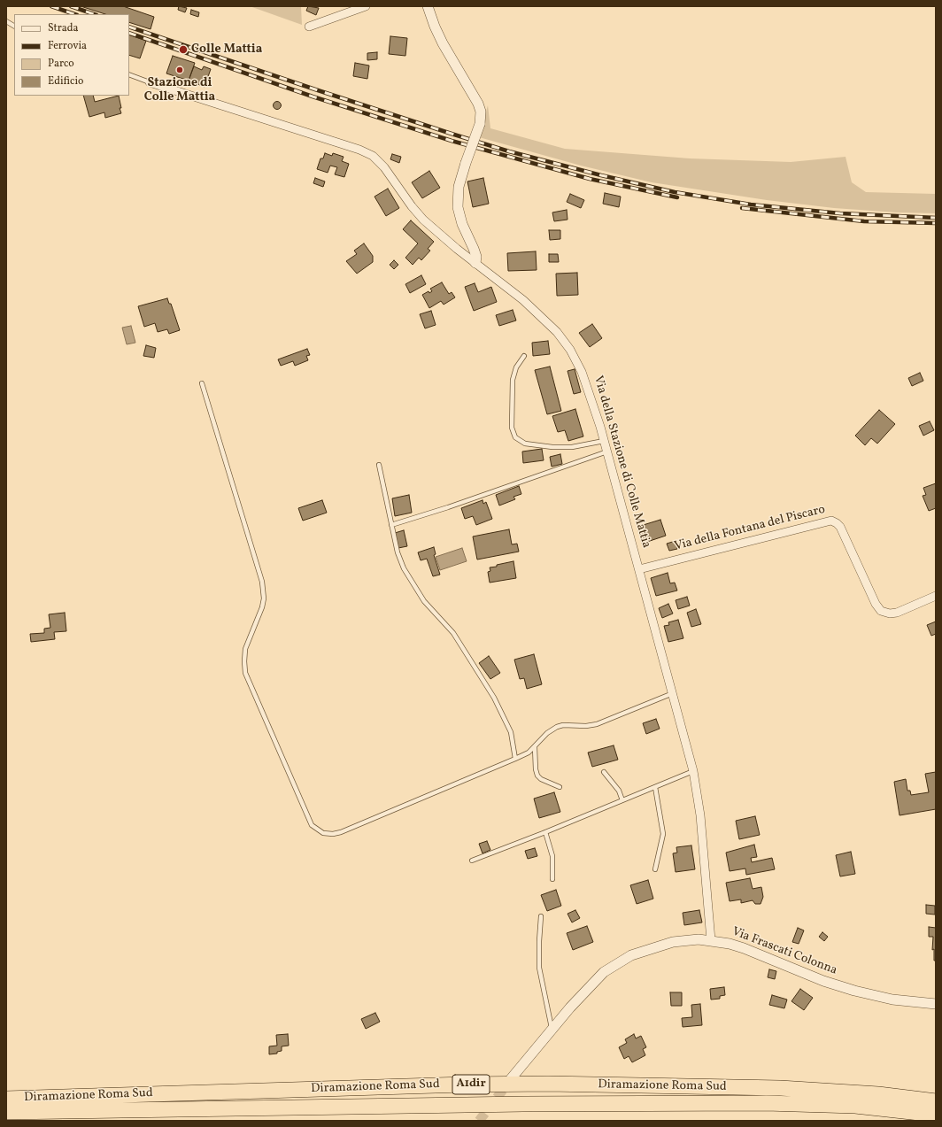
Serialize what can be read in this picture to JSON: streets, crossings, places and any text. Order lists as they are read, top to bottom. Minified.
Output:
{"streets":{"highway":["A1dir","Diramazione Roma Sud"],"street":["Via della Stazione di Colle Mattia","Via della Fontana del Piscaro","Via Frascati Colonna"]},"crossings":[["Via della Stazione di Colle Mattia","Via della Fontana del Piscaro"],["Via della Stazione di Colle Mattia","Via Frascati Colonna"]],"places":["Colle Mattia","Stazione di Colle Mattia"],"legend":["Strada","Ferrovia","Parco","Edificio"]}
